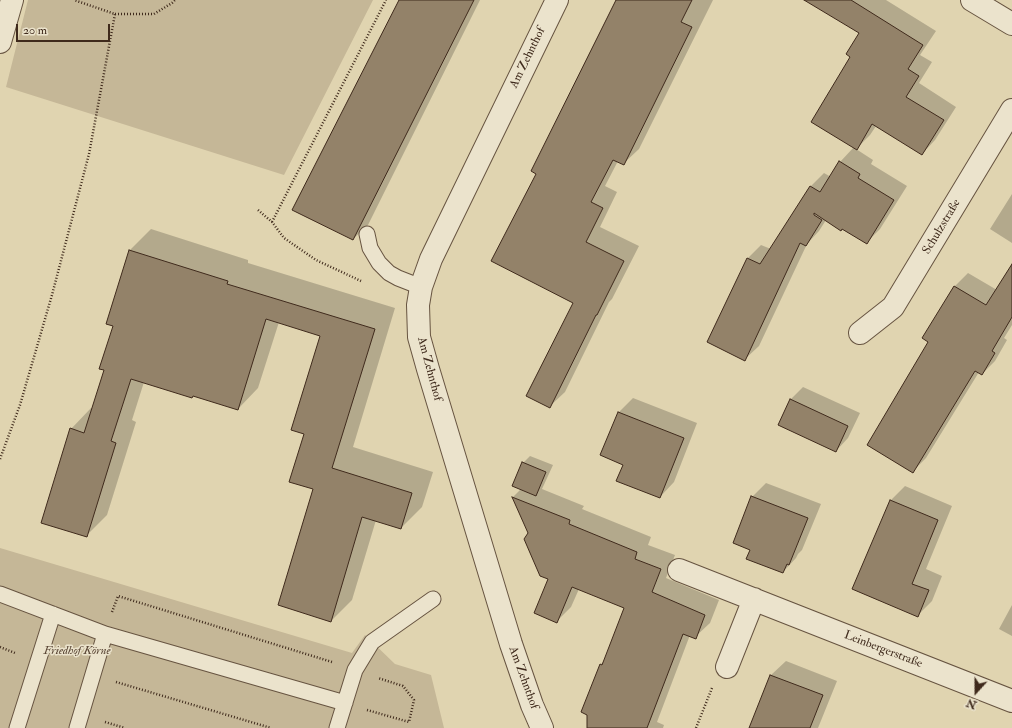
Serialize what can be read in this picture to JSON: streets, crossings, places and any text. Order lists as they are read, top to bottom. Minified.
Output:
{"streets":{"street":["Am Zehnthof","Schulzstraße","Leinbergerstraße"]},"parks":["Friedhof Körne"],"scale_bar":"20 m","north":"bottom"}
